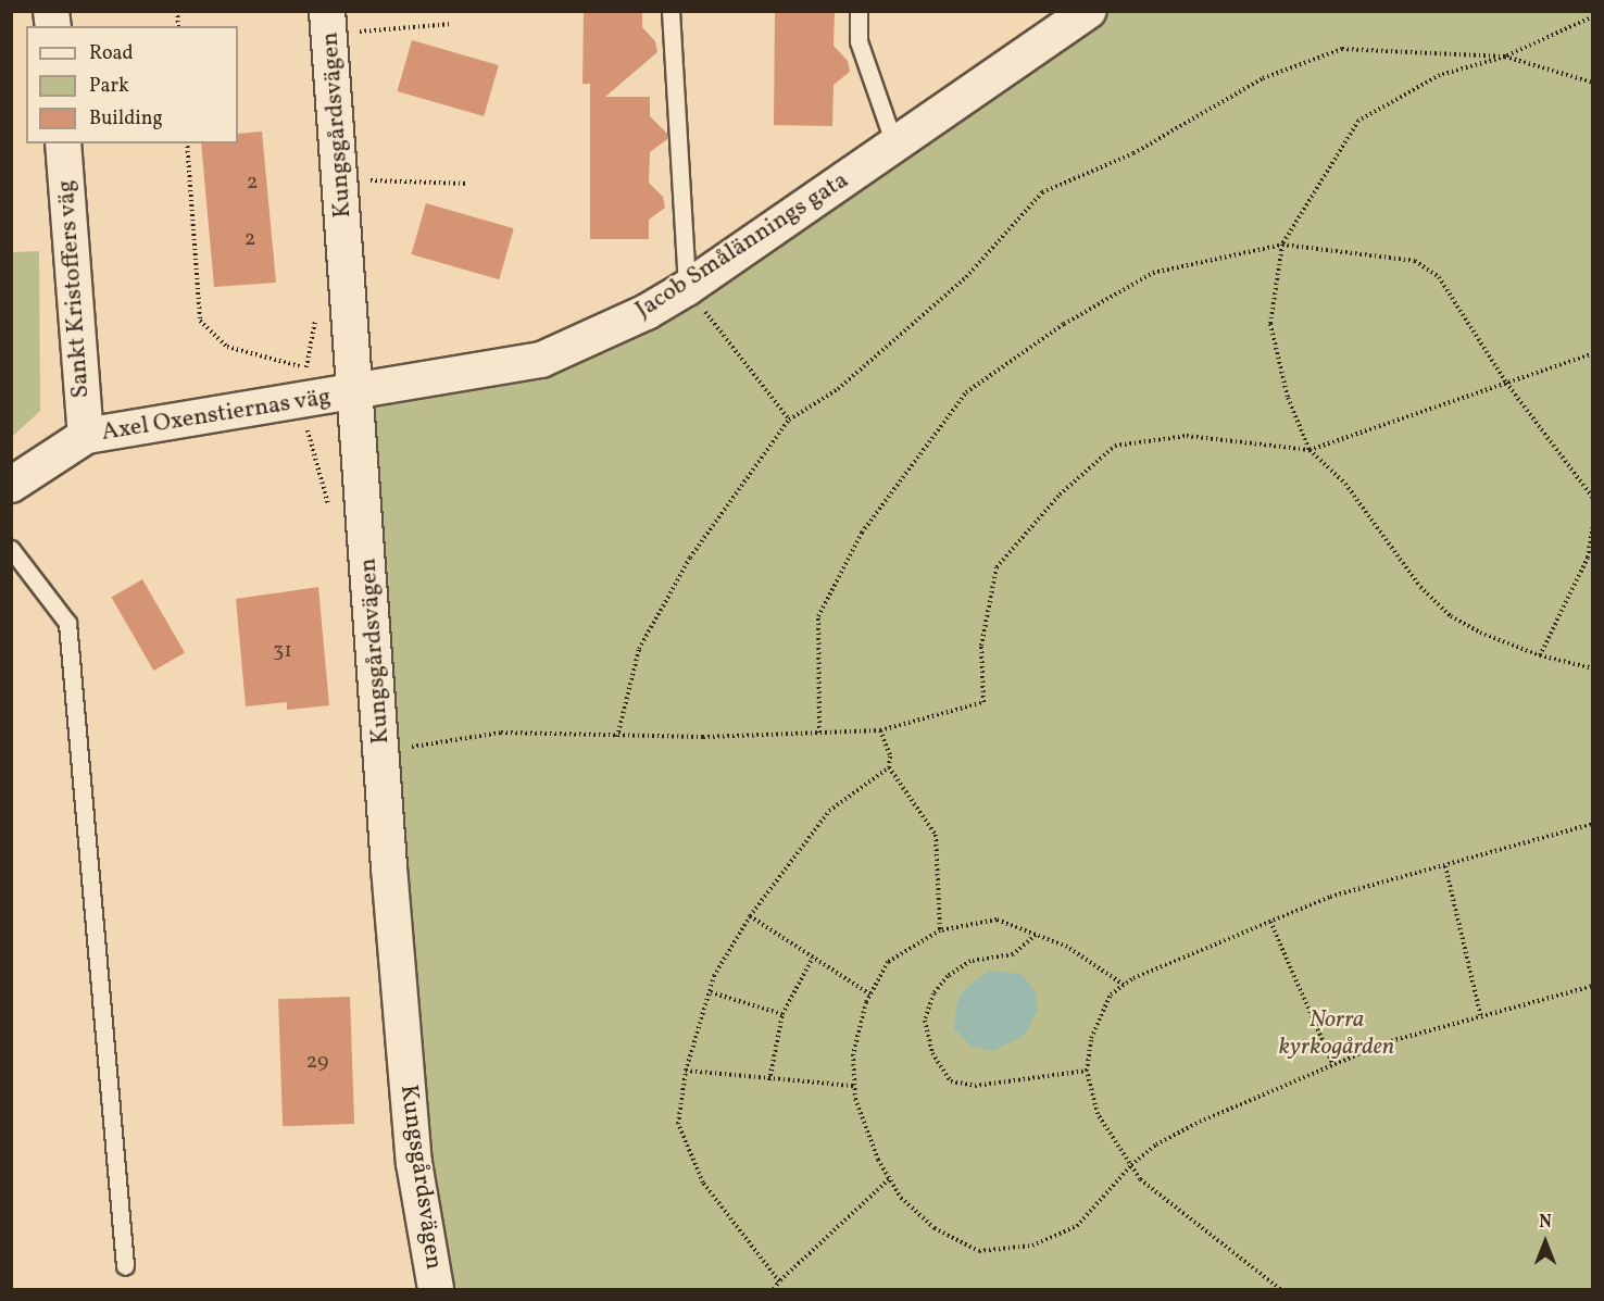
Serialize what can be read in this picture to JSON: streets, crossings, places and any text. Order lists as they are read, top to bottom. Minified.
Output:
{"streets":{"street":["Kungsgårdsvägen","Jacob Smålännings gata","Sankt Kristoffers väg","Axel Oxenstiernas väg"]},"crossings":[["Kungsgårdsvägen","Jacob Smålännings gata"],["Kungsgårdsvägen","Axel Oxenstiernas väg"],["Jacob Smålännings gata","Axel Oxenstiernas väg"],["Sankt Kristoffers väg","Axel Oxenstiernas väg"]],"parks":["Norra kyrkogården"],"house_numbers":["2","2","31","29"],"legend":["Road","Park","Building"],"north":"top"}
